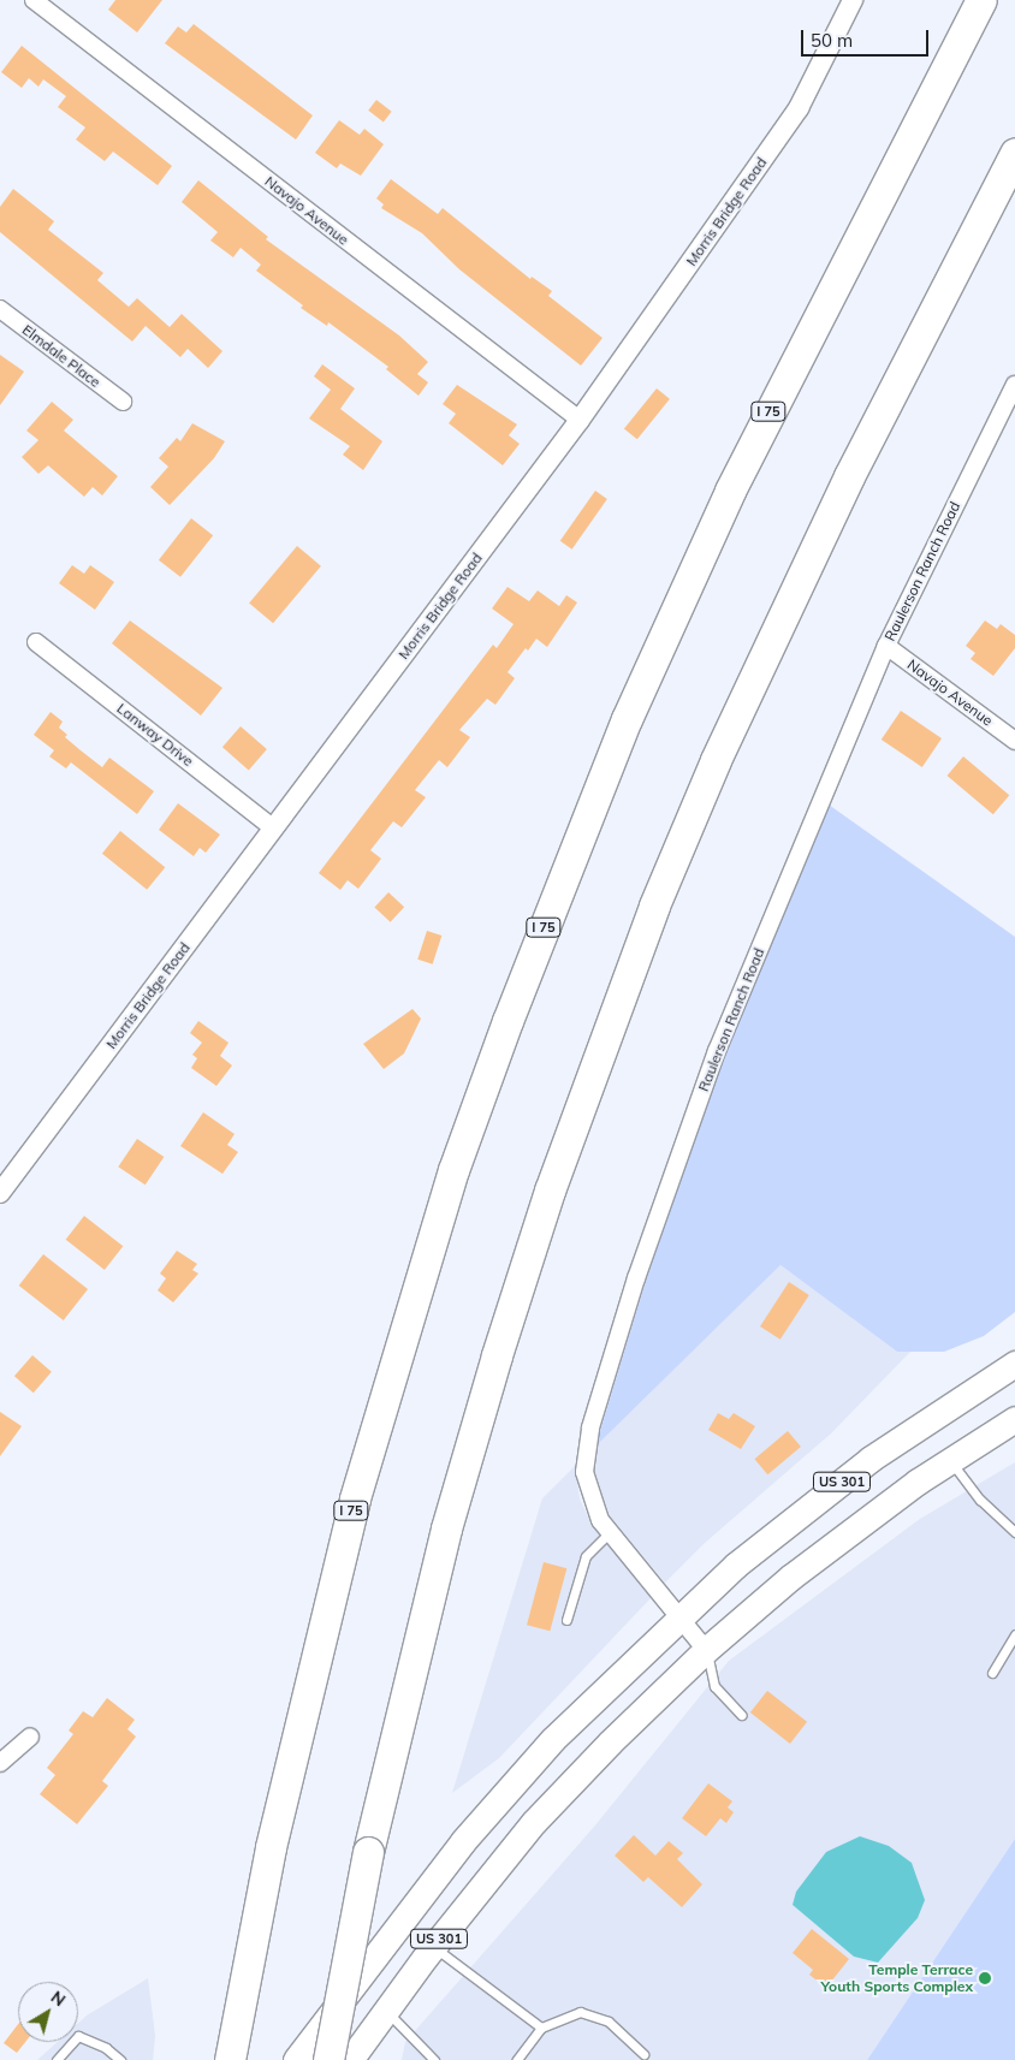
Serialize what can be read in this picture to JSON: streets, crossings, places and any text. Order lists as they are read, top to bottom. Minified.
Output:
{"streets":{"highway":["I 75"],"main road":["US 301"],"street":["Navajo Avenue","Morris Bridge Road","Elmdale Place","Raulerson Ranch Road","Lanway Drive"]},"crossings":[["Navajo Avenue","Morris Bridge Road"],["Navajo Avenue","Raulerson Ranch Road"],["Morris Bridge Road","Lanway Drive"],["Raulerson Ranch Road","US 301"]],"places":["Temple Terrace Youth Sports Complex"],"scale_bar":"50 m","north":"top right"}
